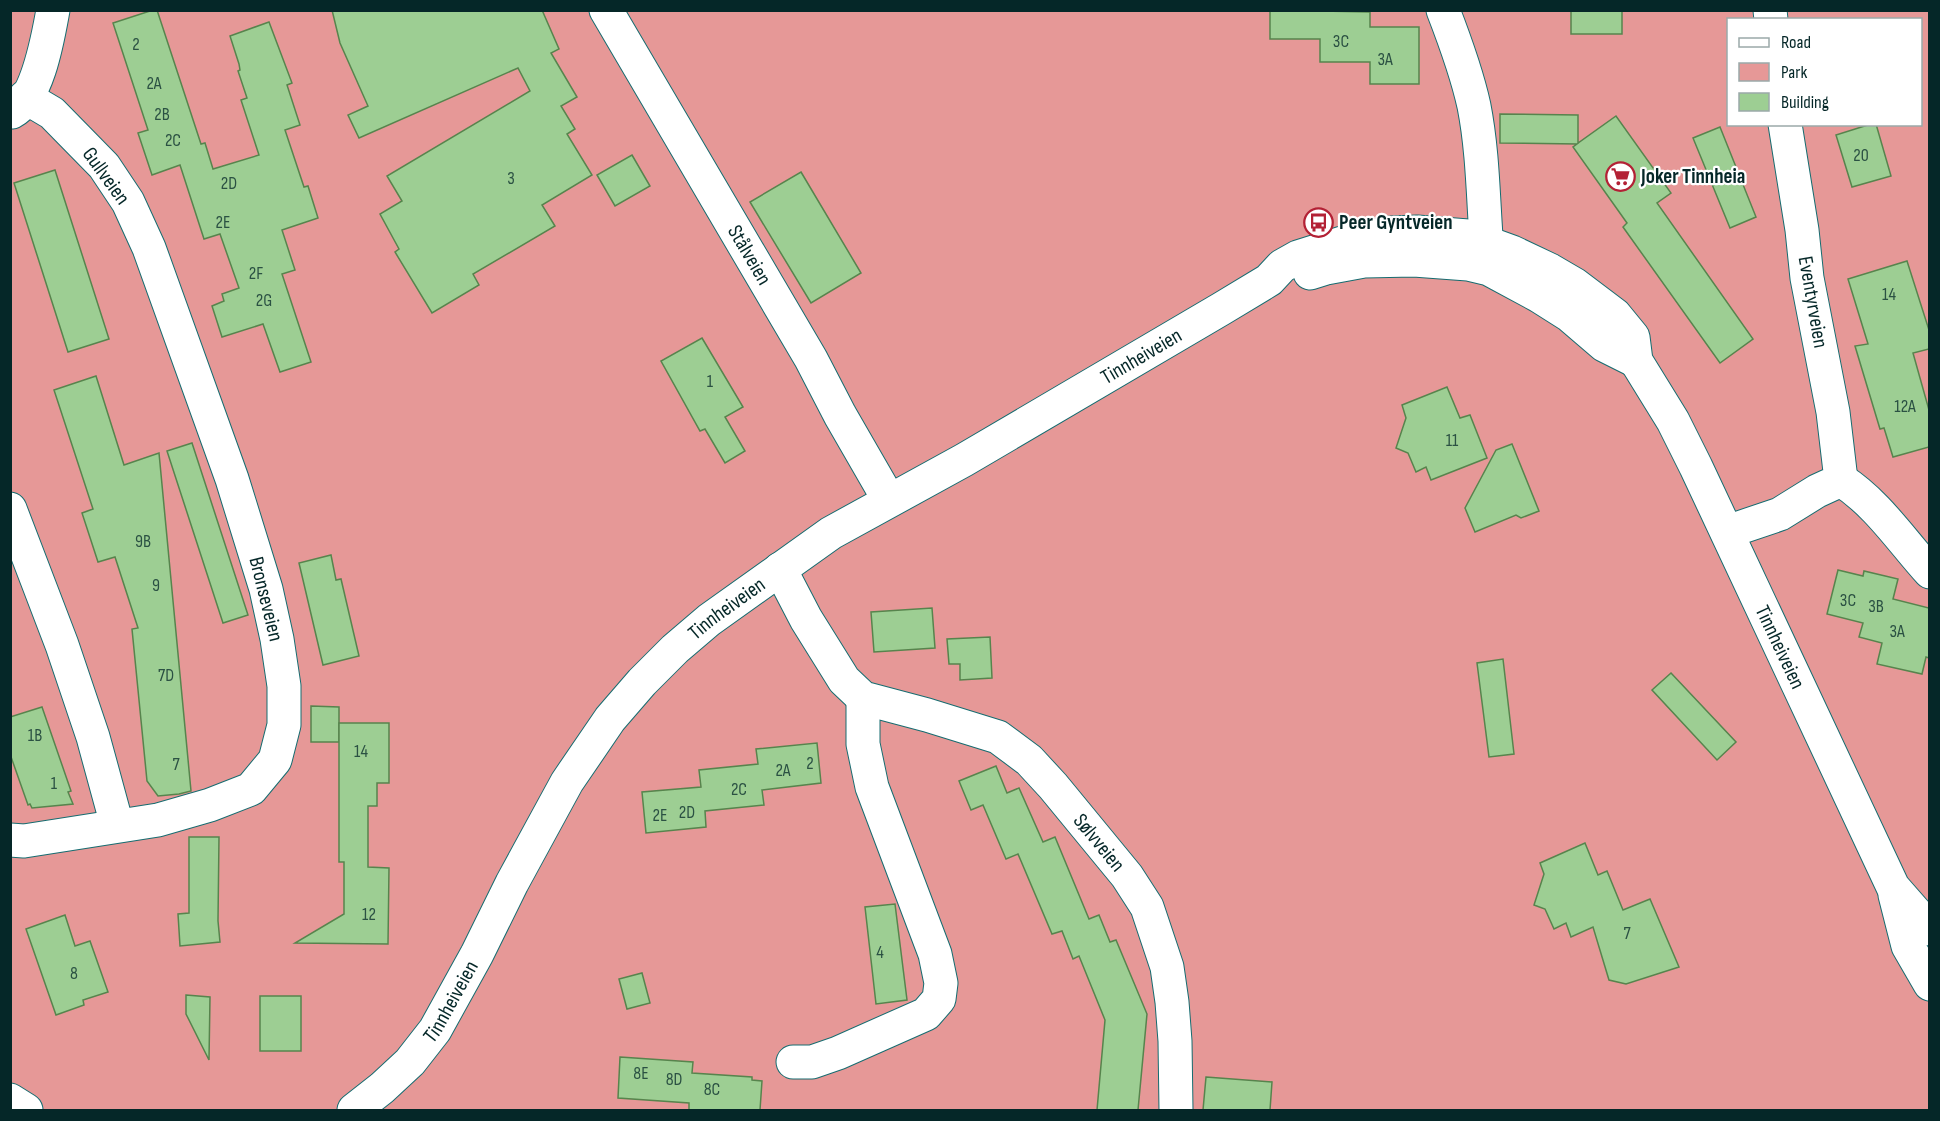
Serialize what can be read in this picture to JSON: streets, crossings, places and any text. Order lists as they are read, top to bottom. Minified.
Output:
{"streets":{"street":["Gullveien","Stålveien","Eventyrveien","Tinnheiveien","Bronseveien","Sølvveien"]},"crossings":[["Gullveien","Bronseveien"],["Stålveien","Tinnheiveien"]],"places":{"supermarket":["Joker Tinnheia"],"bus stop":["Peer Gyntveien"]},"house_numbers":["3C","2","3A","2A","2B","2C","20","3","2D","2E","2F","14","2G","1","12A","11","9B","9","3C","3B","3A","7D","1B","14","2","7","2A","1","2C","2D","2E","12","7","4","8","8E","8D","8C"],"legend":["Road","Park","Building"]}
